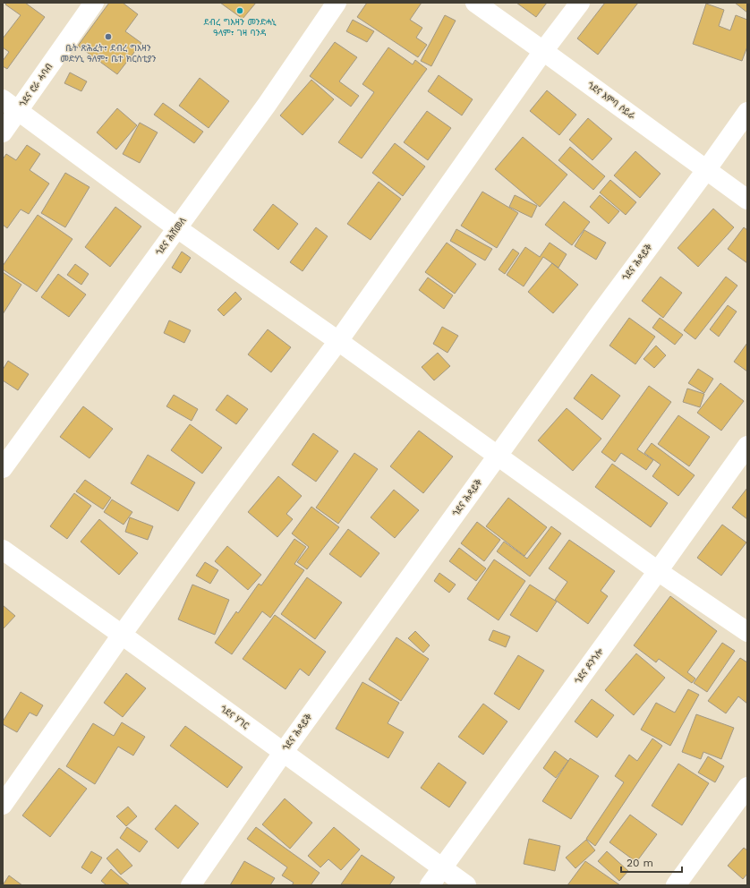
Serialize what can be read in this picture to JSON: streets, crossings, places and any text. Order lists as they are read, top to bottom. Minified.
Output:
{"streets":{"street":["ጎደና ሮራ ሓባብ","ጎደና እምባ ሶይራ","ጎደና ሕሽመለ","ጎደና ሕዳይቅ","ጎደና ዶንጎሎ","ጎደና ሃገር"]},"crossings":[["ጎደና እምባ ሶይራ","ጎደና ሕዳይቅ"],["ጎደና ሕዳይቅ","ጎደና ሃገር"],["ጎደና ዶንጎሎ","ጎደና ሃገር"]],"places":["ደብረ ግእዛን መንድሓኒ ዓላም፣ ገዛ ባንዳ","ቤት ጽሕፈት፣ ደብረ ግእዛን መድሃኒ ዓለም፣ ቤተ ክርስቲያን"],"scale_bar":"20 m"}
